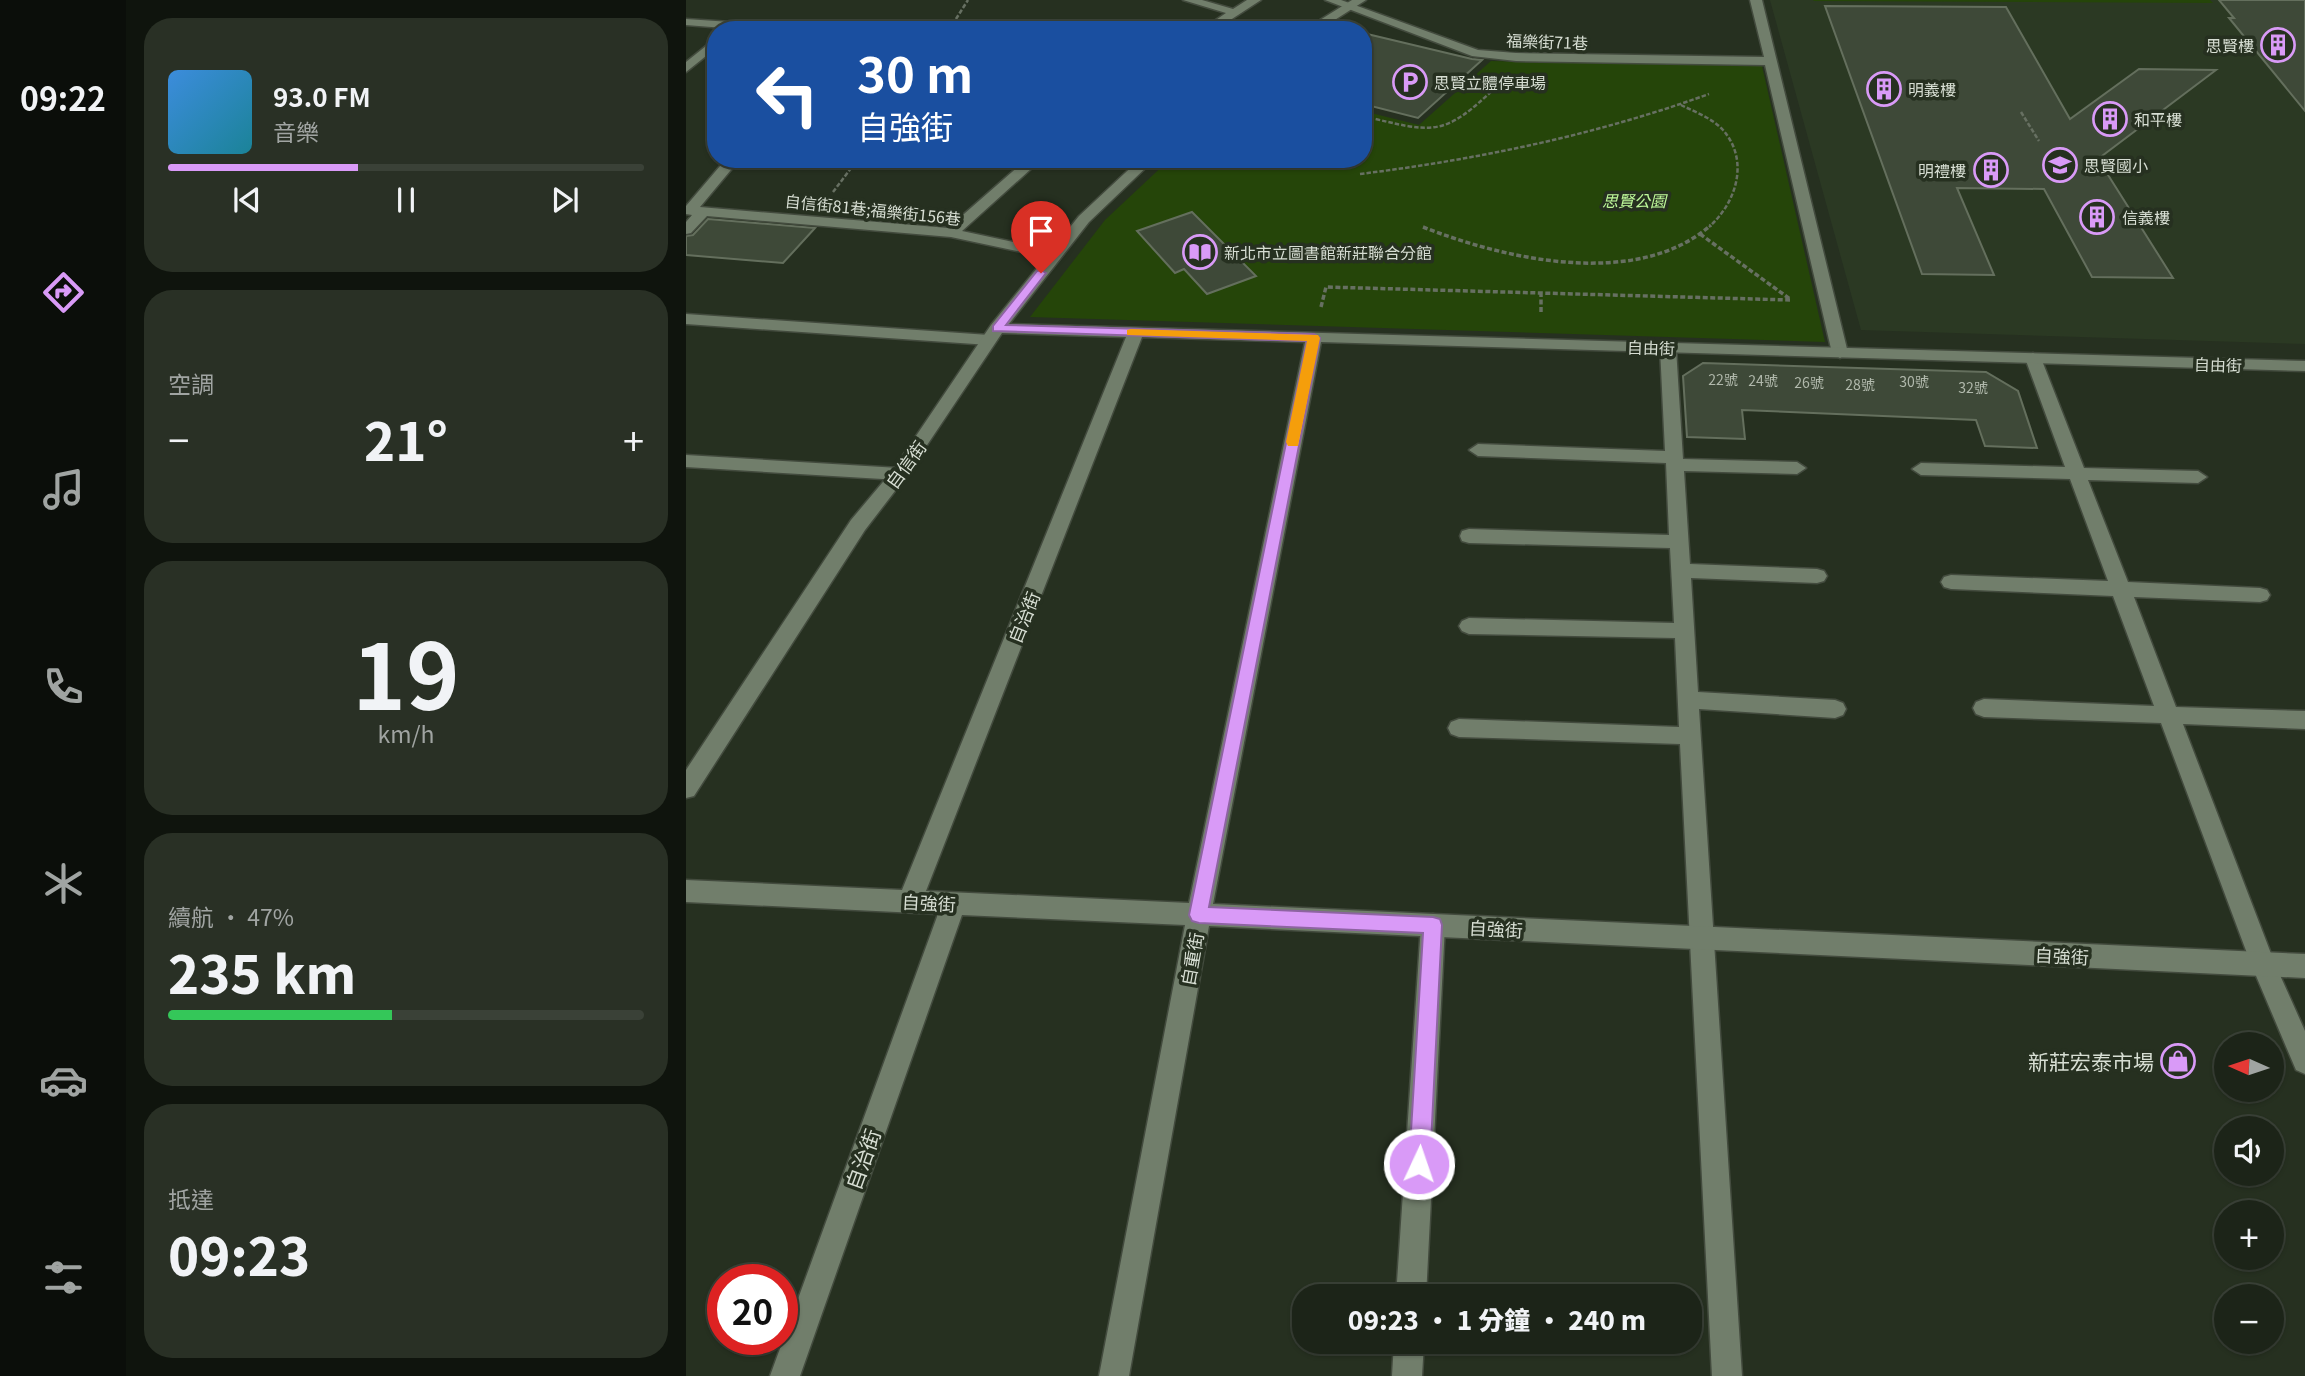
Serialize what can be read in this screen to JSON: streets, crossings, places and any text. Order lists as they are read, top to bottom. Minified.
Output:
{"streets":{"street":["福樂街71巷","自信街81巷;福樂街156巷","自由街","自信街","自治街","自強街","自重街"]},"crossings":[["自信街81巷;福樂街156巷","自信街"],["自由街","自信街"],["自由街","自治街"],["自由街","自重街"],["自治街","自強街"],["自強街","自重街"]],"parks":["思賢公園"],"places":{"building":["思賢樓","明義樓","和平樓","明禮樓","信義樓"],"parking":["思賢立體停車場"],"school or university":["思賢國小"],"library":["新北市立圖書館新莊聯合分館"],"shop":["新莊宏泰市場"]},"house_numbers":["22號","24號","30號","26號","28號","32號"],"north":"left","page":{"tabs":"09:22","turn":["30 m","自強街"],"song":["93.0 FM","音樂"],"tile":["空調",["19","km/h"],["續航 · 47%","235 km"],["抵達","09:23"]],"heat":["−","21°","+"],"map_buttons":["+","−"],"limit":"20","trip":"09:23 · 1 分鐘 · 240 m"}}
